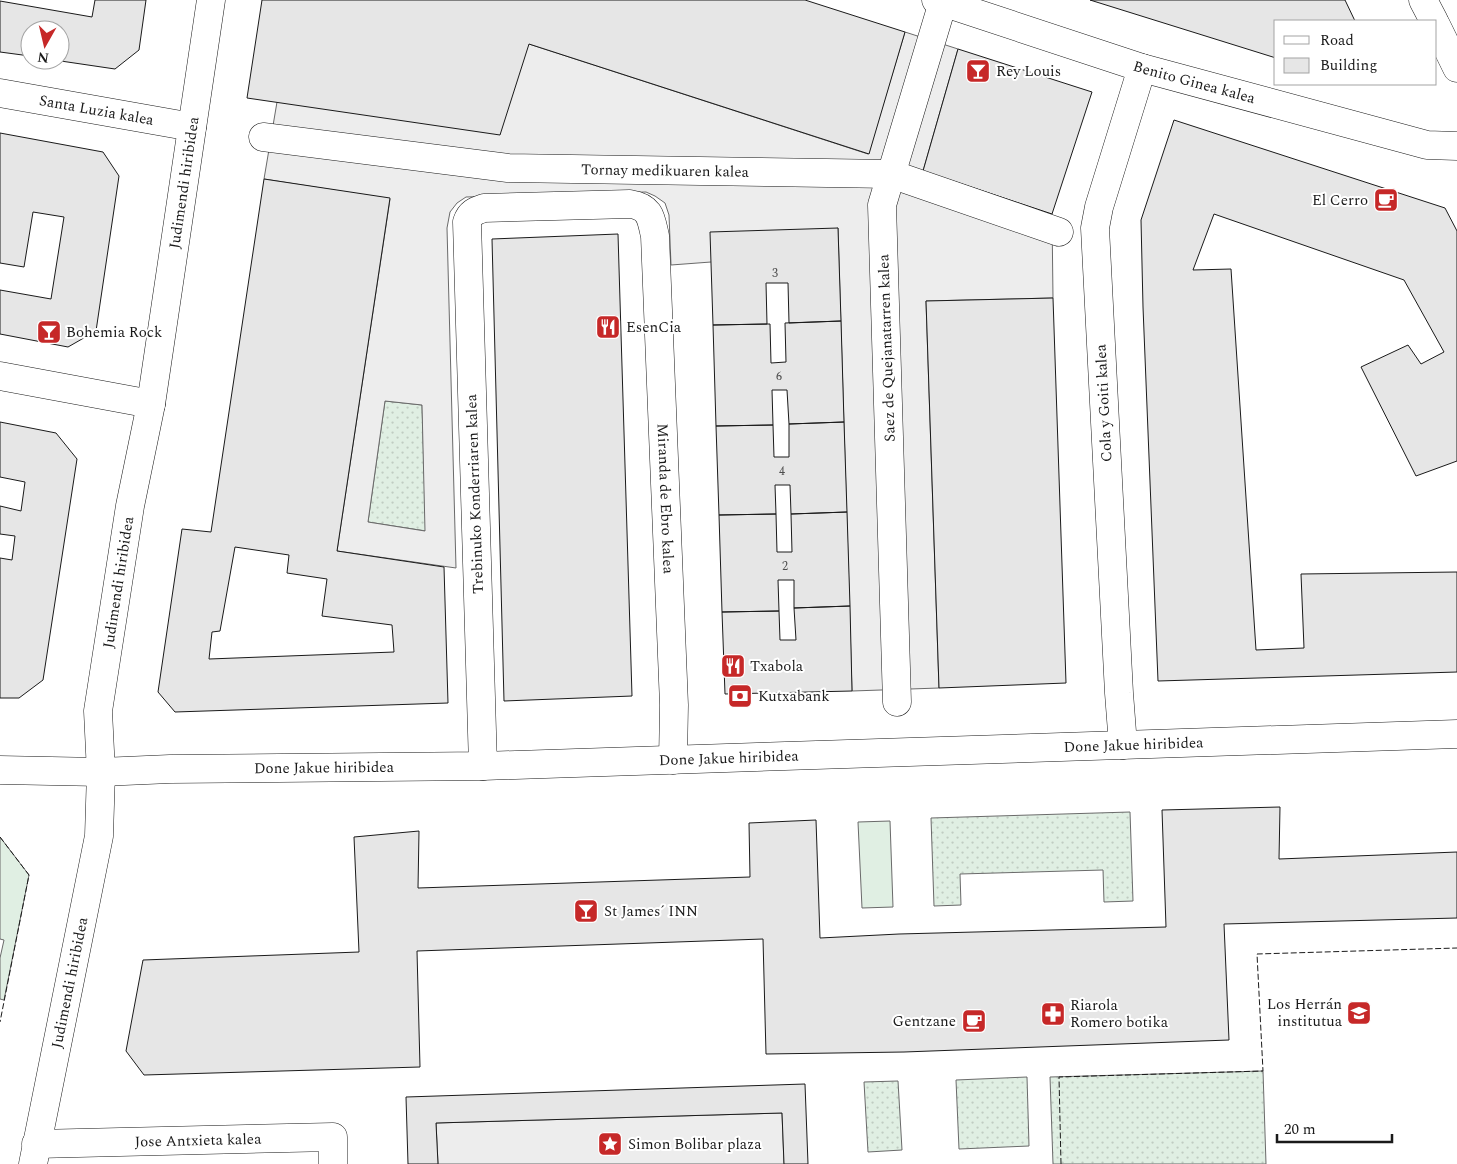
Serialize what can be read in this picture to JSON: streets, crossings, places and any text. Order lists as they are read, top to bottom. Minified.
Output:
{"streets":{"street":["Benito Ginea kalea","Santa Luzia kalea","Tornay medikuaren kalea","Judimendi hiribidea","Saez de Quejanatarren kalea","Cola y Goiti kalea","Trebinuko Konderriaren kalea","Miranda de Ebro kalea","Done Jakue hiribidea","Jose Antxieta kalea"]},"crossings":[["Benito Ginea kalea","Saez de Quejanatarren kalea"],["Benito Ginea kalea","Cola y Goiti kalea"],["Santa Luzia kalea","Judimendi hiribidea"],["Tornay medikuaren kalea","Saez de Quejanatarren kalea"],["Judimendi hiribidea","Done Jakue hiribidea"],["Judimendi hiribidea","Jose Antxieta kalea"],["Cola y Goiti kalea","Done Jakue hiribidea"],["Trebinuko Konderriaren kalea","Miranda de Ebro kalea"],["Trebinuko Konderriaren kalea","Done Jakue hiribidea"],["Miranda de Ebro kalea","Done Jakue hiribidea"]],"places":{"bar":["Rey Louis","Bohemia Rock","St James´ INN"],"cafe":["El Cerro","Gentzane"],"restaurant":["EsenCia","Txabola"],"bank":["Kutxabank"],"school or university":["Los Herrán institutua"],"pharmacy":["Riarola Romero botika"],"place":["Simon Bolibar plaza"]},"house_numbers":["3","6","4","2"],"legend":["Road","Building"],"scale_bar":"20 m","north":"bottom"}
